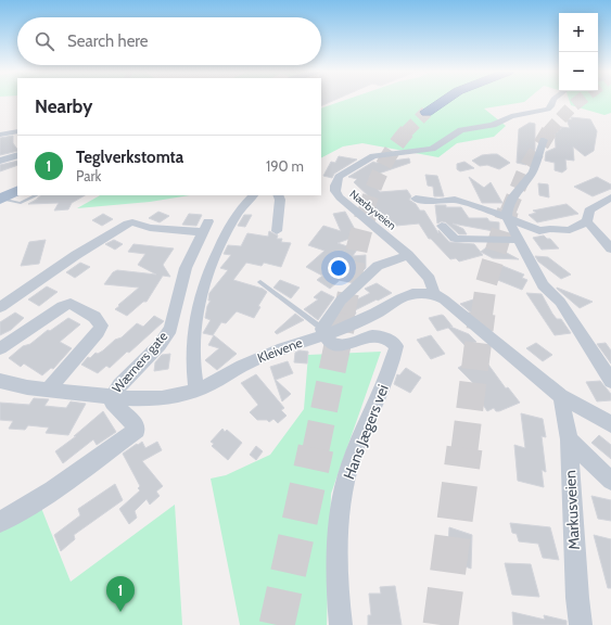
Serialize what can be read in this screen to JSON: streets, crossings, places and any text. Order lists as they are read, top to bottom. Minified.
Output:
{"streets":{"street":["Nærbyveien","Kleivene","Wærners gate","Hans Jægers vei","Markusveien"]},"crossings":[["Nærbyveien","Kleivene"],["Kleivene","Wærners gate"],["Kleivene","Hans Jægers vei"]],"page":{"map_buttons":["+","−"],"search":"Search here","heading":"Nearby","list":[{"mark":"1","name":"Teglverkstomta","note":"Park","value":"190 m"}],"pins":"1"}}
